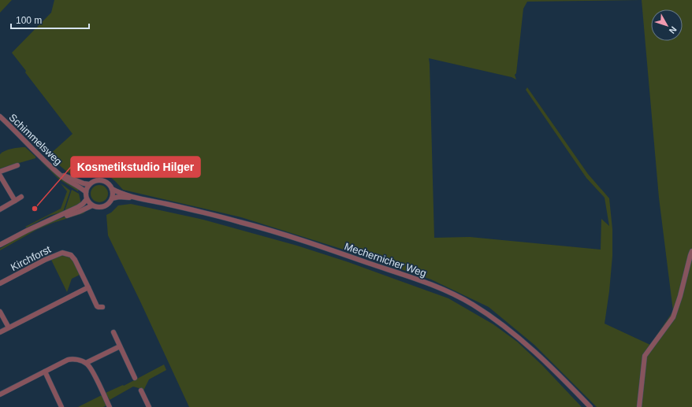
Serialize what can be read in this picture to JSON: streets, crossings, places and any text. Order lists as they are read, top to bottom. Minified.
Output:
{"streets":{"street":["Schimmelsweg","Kirchforst","Mechernicher Weg"]},"crossings":[["Schimmelsweg","Mechernicher Weg"]],"places":["Kosmetikstudio Hilger"],"scale_bar":"100 m","north":"bottom right"}
